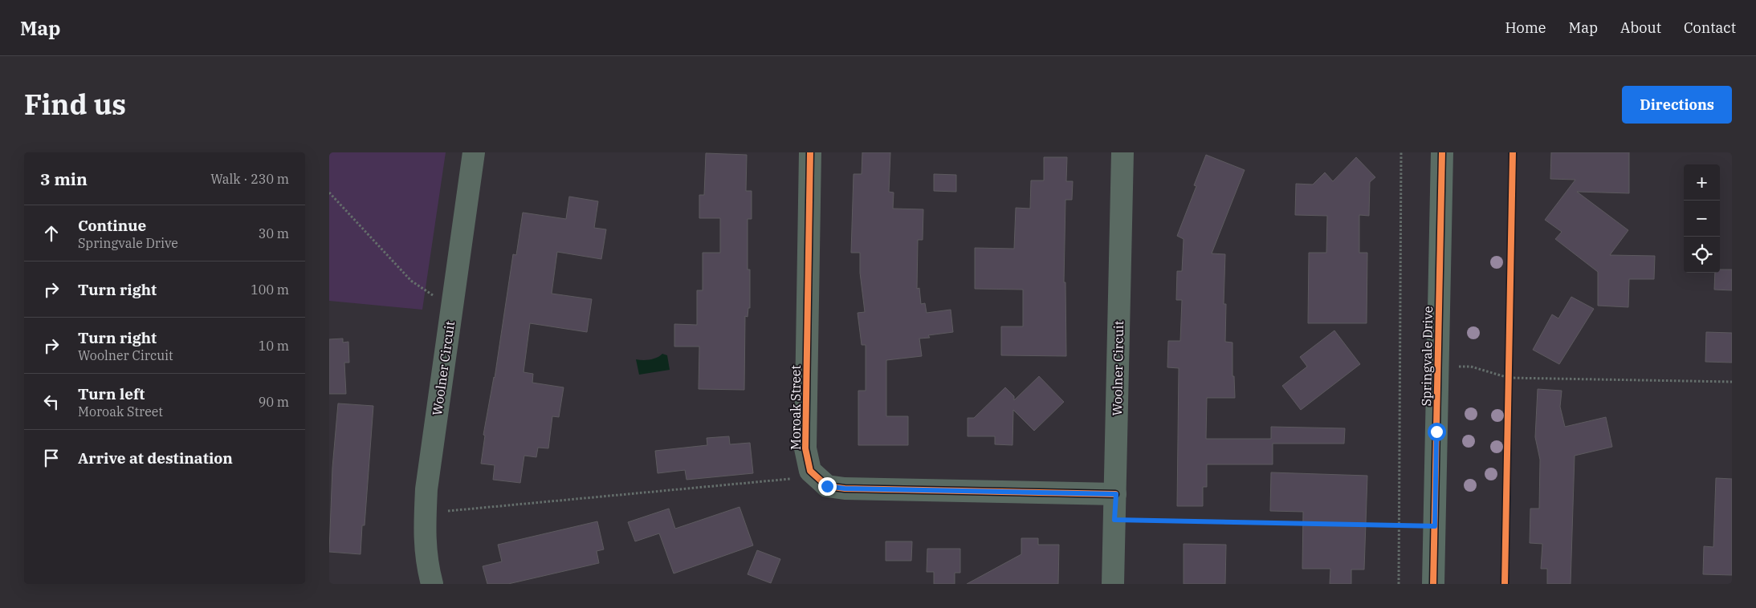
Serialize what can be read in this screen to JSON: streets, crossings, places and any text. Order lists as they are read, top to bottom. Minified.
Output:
{"streets":{"main road":["Springvale Drive"],"street":["Woolner Circuit","Moroak Street"]},"page":{"header":"Map","nav":["Home","Map","About","Contact"],"title":"Find us","buttons":"Directions","heading":["3 min","Walk · 230 m"],"map_buttons":["+","−"],"list":[["Continue","Springvale Drive","30 m"],["Turn right","100 m"],["Turn right","Woolner Circuit","10 m"],["Turn left","Moroak Street","90 m"],"Arrive at destination"]}}
